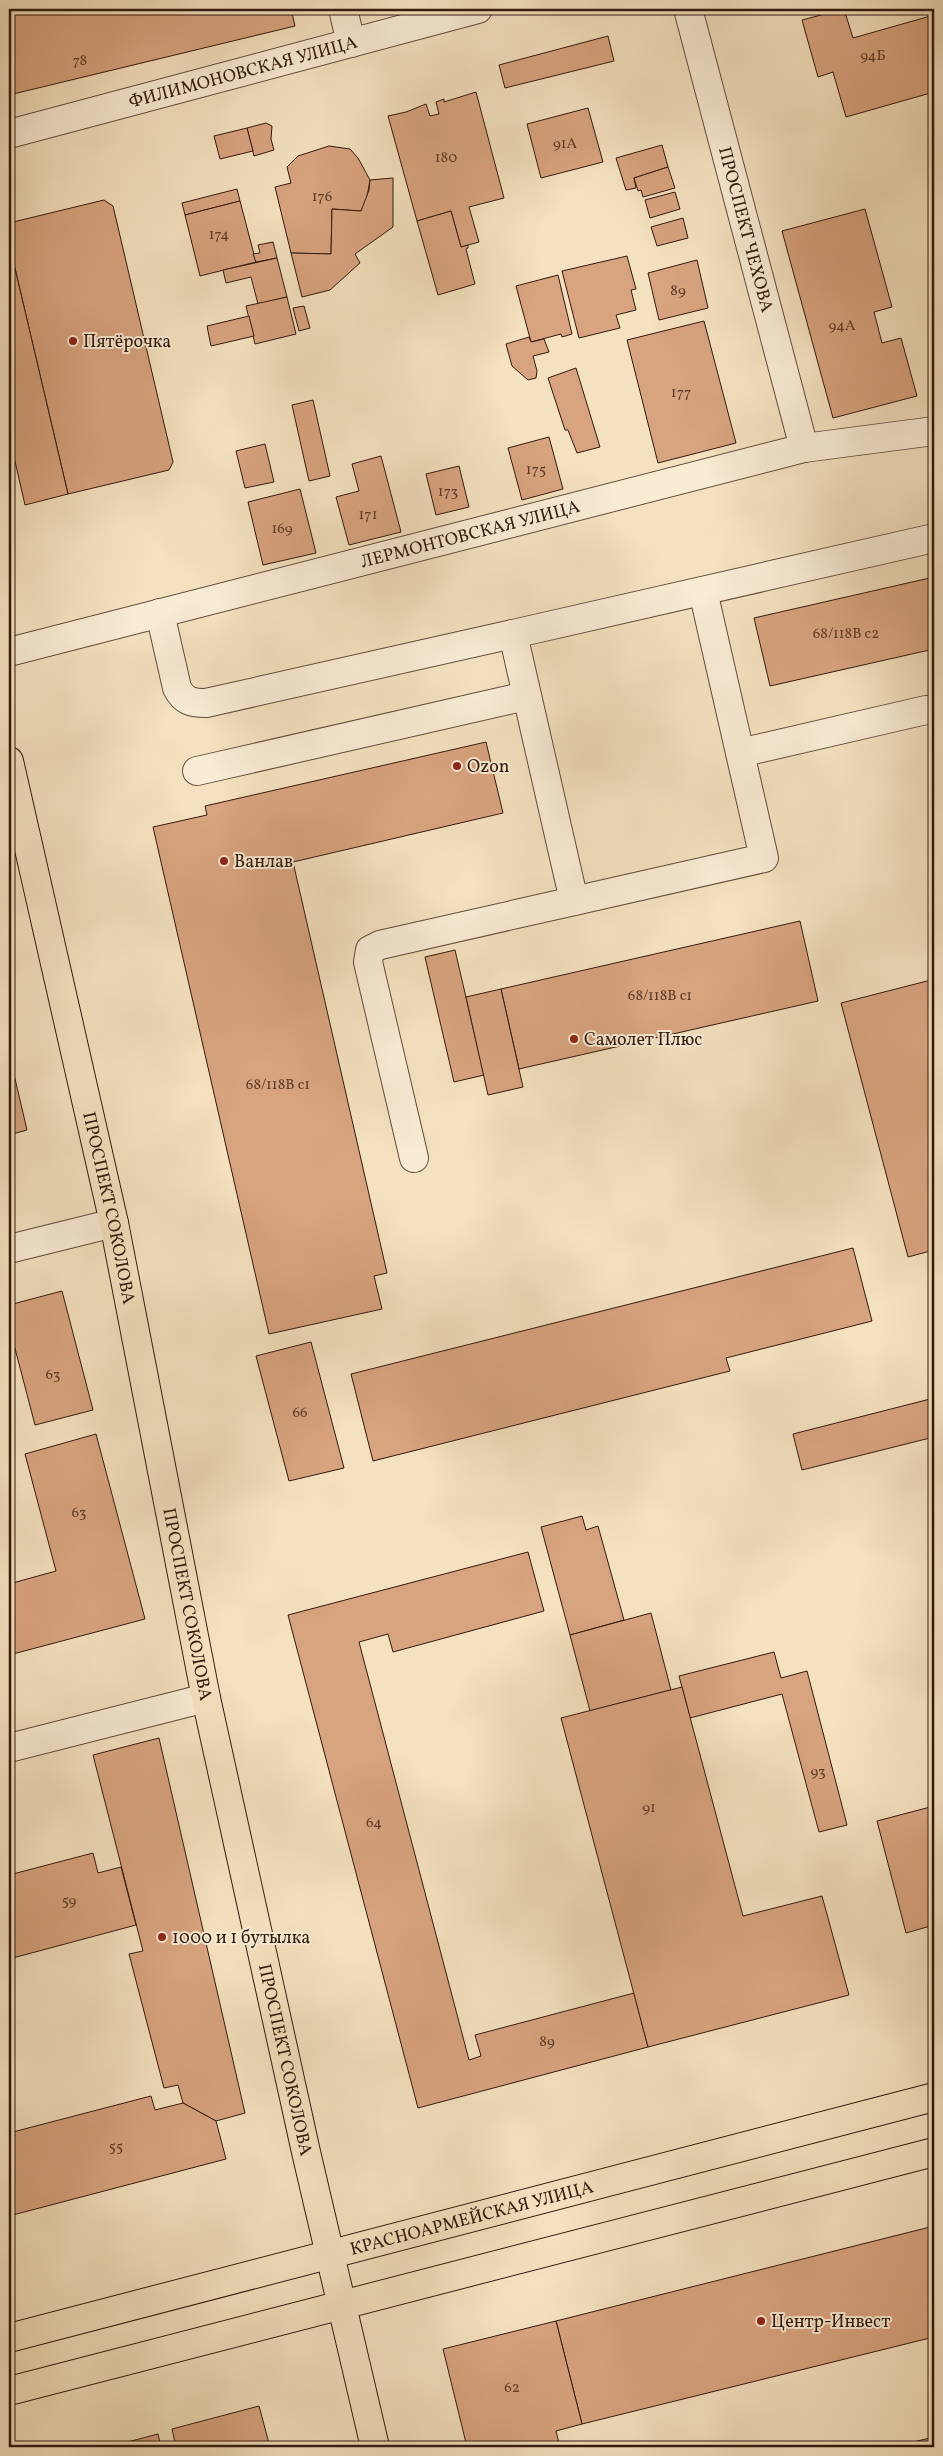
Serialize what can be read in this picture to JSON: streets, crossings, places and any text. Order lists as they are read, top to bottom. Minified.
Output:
{"streets":{"main road":["ПРОСПЕКТ СОКОЛОВА","КРАСНОАРМЕЙСКАЯ УЛИЦА"],"street":["ФИЛИМОНОВСКАЯ УЛИЦА","ПРОСПЕКТ ЧЕХОВА","ЛЕРМОНТОВСКАЯ УЛИЦА"]},"crossings":[["ПРОСПЕКТ ЧЕХОВА","ЛЕРМОНТОВСКАЯ УЛИЦА"],["ПРОСПЕКТ СОКОЛОВА","КРАСНОАРМЕЙСКАЯ УЛИЦА"]],"places":["Пятёрочка","Ozon","Ванлав","Самолет Плюс","1000 и 1 бутылка","Центр-Инвест"],"house_numbers":["94Б","78","91А","180","176","174","89","94А","177","175","173","171","169","68/118В с2","68/118В с1","68/118В с1","63","66","63","93","91","64","59","89","55","62"]}
